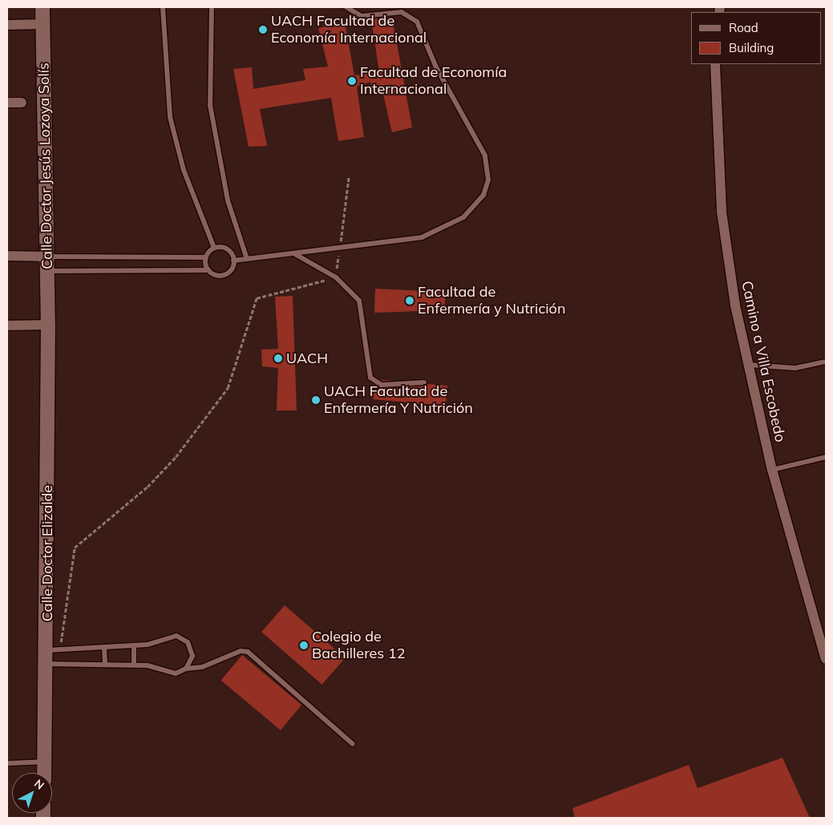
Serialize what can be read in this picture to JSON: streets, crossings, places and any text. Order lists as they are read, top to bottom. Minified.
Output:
{"streets":{"street":["Calle Doctor Jesús Lozoya Solís","Camino a Villa Escobedo","Calle Doctor Elizalde"]},"crossings":[["Calle Doctor Jesús Lozoya Solís","Calle Doctor Elizalde"]],"places":["UACH Facultad de Economía Internacional","Facultad de Economía Internacional","Facultad de Enfermería y Nutrición","UACH","UACH Facultad de Enfermería Y Nutrición","Colegio de Bachilleres 12"],"legend":["Road","Building"],"north":"top right"}
